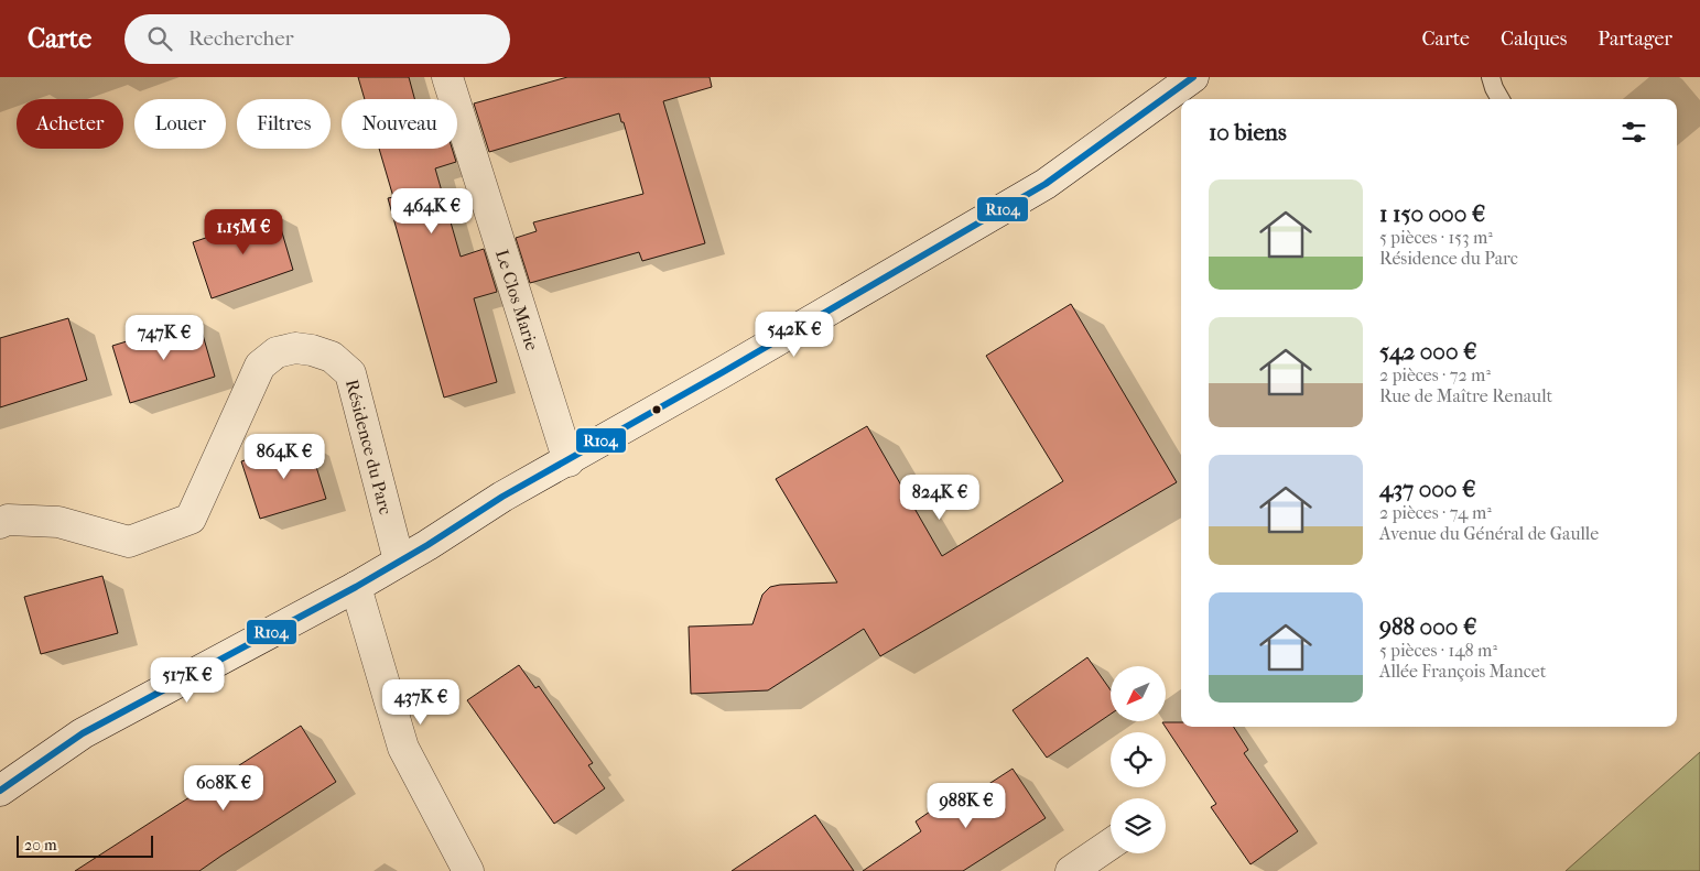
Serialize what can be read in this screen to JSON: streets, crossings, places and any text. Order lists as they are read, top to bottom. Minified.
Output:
{"streets":{"street":["Le Clos Marie","Résidence du Parc"]},"lines":["transit line R104"],"scale_bar":"20 m","north":"bottom left","page":{"header":"Carte","search":"Rechercher","nav":["Carte","Calques","Partager"],"chip":["Acheter","Louer","Filtres","Nouveau"],"heading":"10 biens","list":[{"name":"1 150 000 €","note":"5 pièces · 153 m² · Résidence du Parc"},{"name":"542 000 €","note":"2 pièces · 72 m² · Rue de Maître Renault"},{"name":"437 000 €","note":"2 pièces · 74 m² · Avenue du Général de Gaulle"},{"name":"988 000 €","note":"5 pièces · 148 m² · Allée François Mancet"}],"price":["464K €","1.15M €","542K €","747K €","864K €","824K €","517K €","437K €","608K €","988K €"],"scale":"20 m"}}
